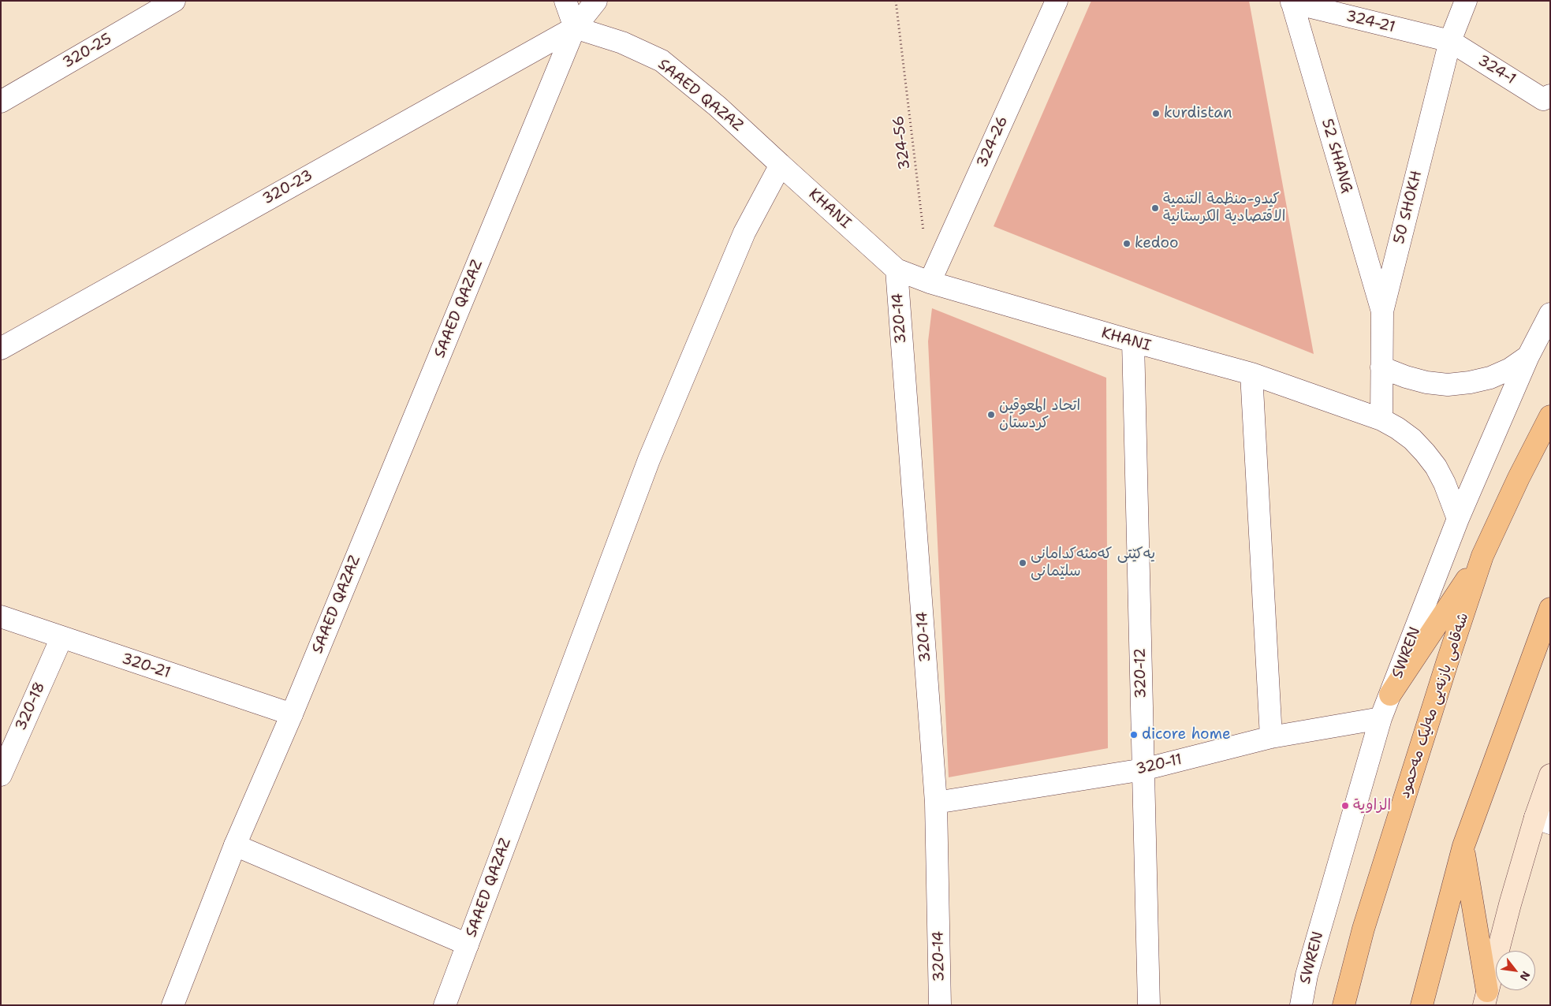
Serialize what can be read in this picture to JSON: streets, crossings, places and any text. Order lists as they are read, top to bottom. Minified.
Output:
{"streets":{"highway":["شەقامی بازنەیی مەلیک مەحمود"],"street":["324-21","320-25","324-1","SAAED QAZAZ","324-26","52 SHANG","320-23","50 SHOKH","KHANI","320-14","SWREN","320-21","320-12","320-18","320-11"],"path":["324-56"]},"crossings":[["324-21","324-1"],["324-21","52 SHANG"],["324-21","50 SHOKH"],["324-1","50 SHOKH"],["SAAED QAZAZ","320-23"],["SAAED QAZAZ","KHANI"],["SAAED QAZAZ","320-21"],["324-26","KHANI"],["52 SHANG","50 SHOKH"],["50 SHOKH","KHANI"],["KHANI","320-14"],["KHANI","SWREN"],["KHANI","320-12"],["320-14","320-11"],["SWREN","320-11"],["320-21","320-18"],["320-12","320-11"]],"places":["kurdistan","کیدو-منظمة التنمية الاقتصادية الكرستانية","kedoo","اتحاد المعوقین کردستان","یەکێتی کەمئەکدامانی سلێمانی","dicore home","الزاوية"],"north":"bottom right"}
